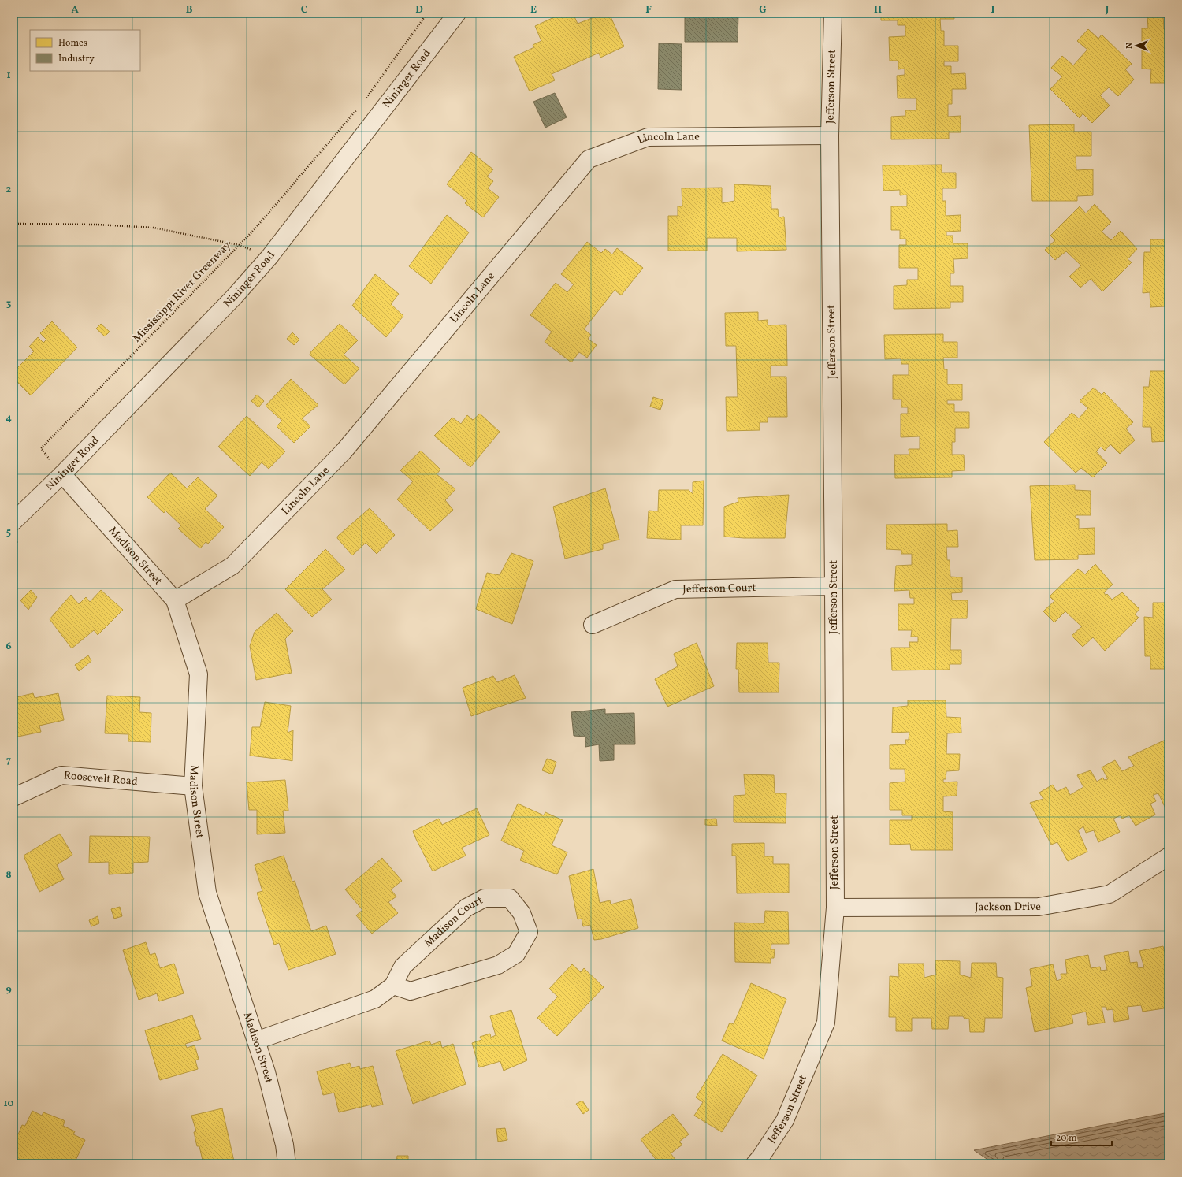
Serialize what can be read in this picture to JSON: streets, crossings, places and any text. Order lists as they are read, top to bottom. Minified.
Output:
{"streets":{"street":["Nininger Road","Jefferson Street","Lincoln Lane","Madison Street","Jefferson Court","Roosevelt Road","Jackson Drive","Madison Court"],"path":["Mississippi River Greenway"]},"crossings":[["Nininger Road","Mississippi River Greenway"],["Nininger Road","Madison Street"],["Jefferson Street","Lincoln Lane"],["Jefferson Street","Jefferson Court"],["Jefferson Street","Jackson Drive"],["Lincoln Lane","Madison Street"],["Mississippi River Greenway","Madison Street"],["Madison Street","Roosevelt Road"],["Madison Street","Madison Court"]],"legend":["Homes","Industry"],"scale_bar":"20 m","north":"left","grid":{"columns":["A","B","C","D","E","F","G","H","I","J"],"rows":["1","2","3","4","5","6","7","8","9","10"]}}
